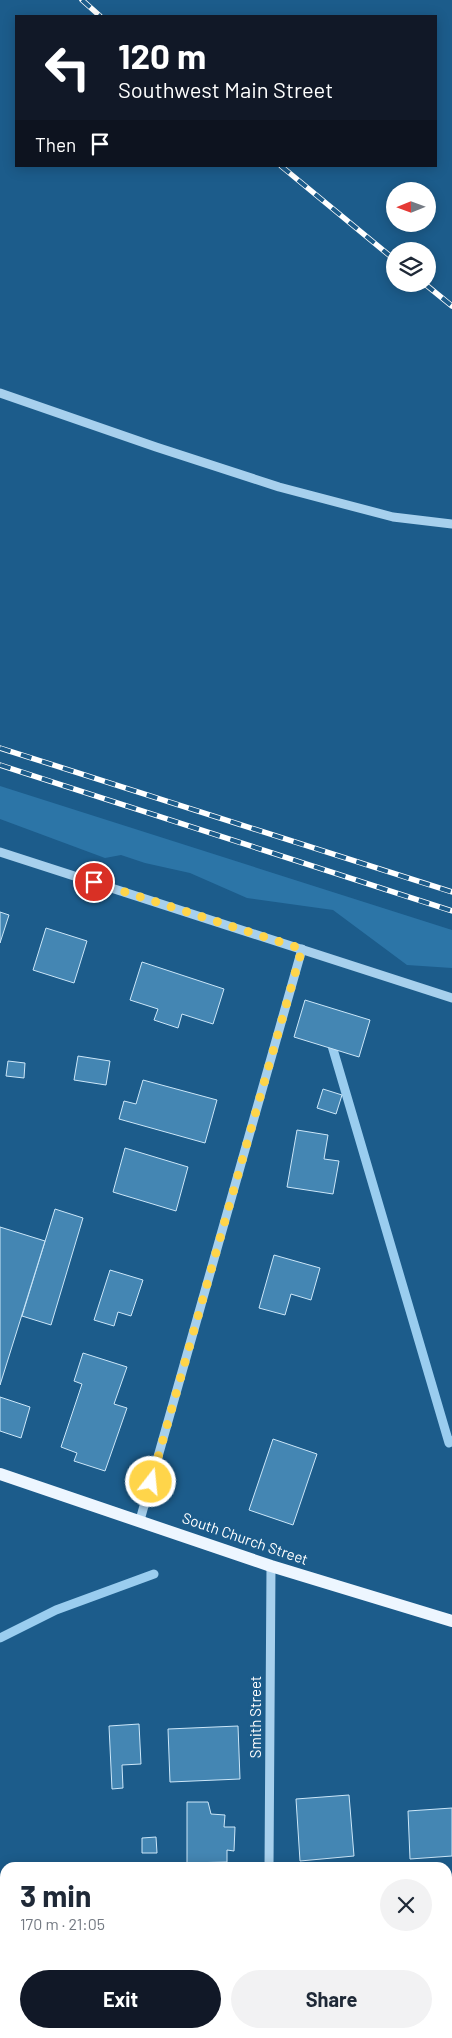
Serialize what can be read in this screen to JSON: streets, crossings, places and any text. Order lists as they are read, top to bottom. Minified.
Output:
{"streets":{"main road":["South Church Street"],"street":["Smith Street"]},"crossings":[["South Church Street","Smith Street"]],"north":"left","page":{"turn":["120 m","Southwest Main Street"],"then":"Then","heading":["3 min","170 m · 21:05"],"buttons":["Exit","Share"]}}
